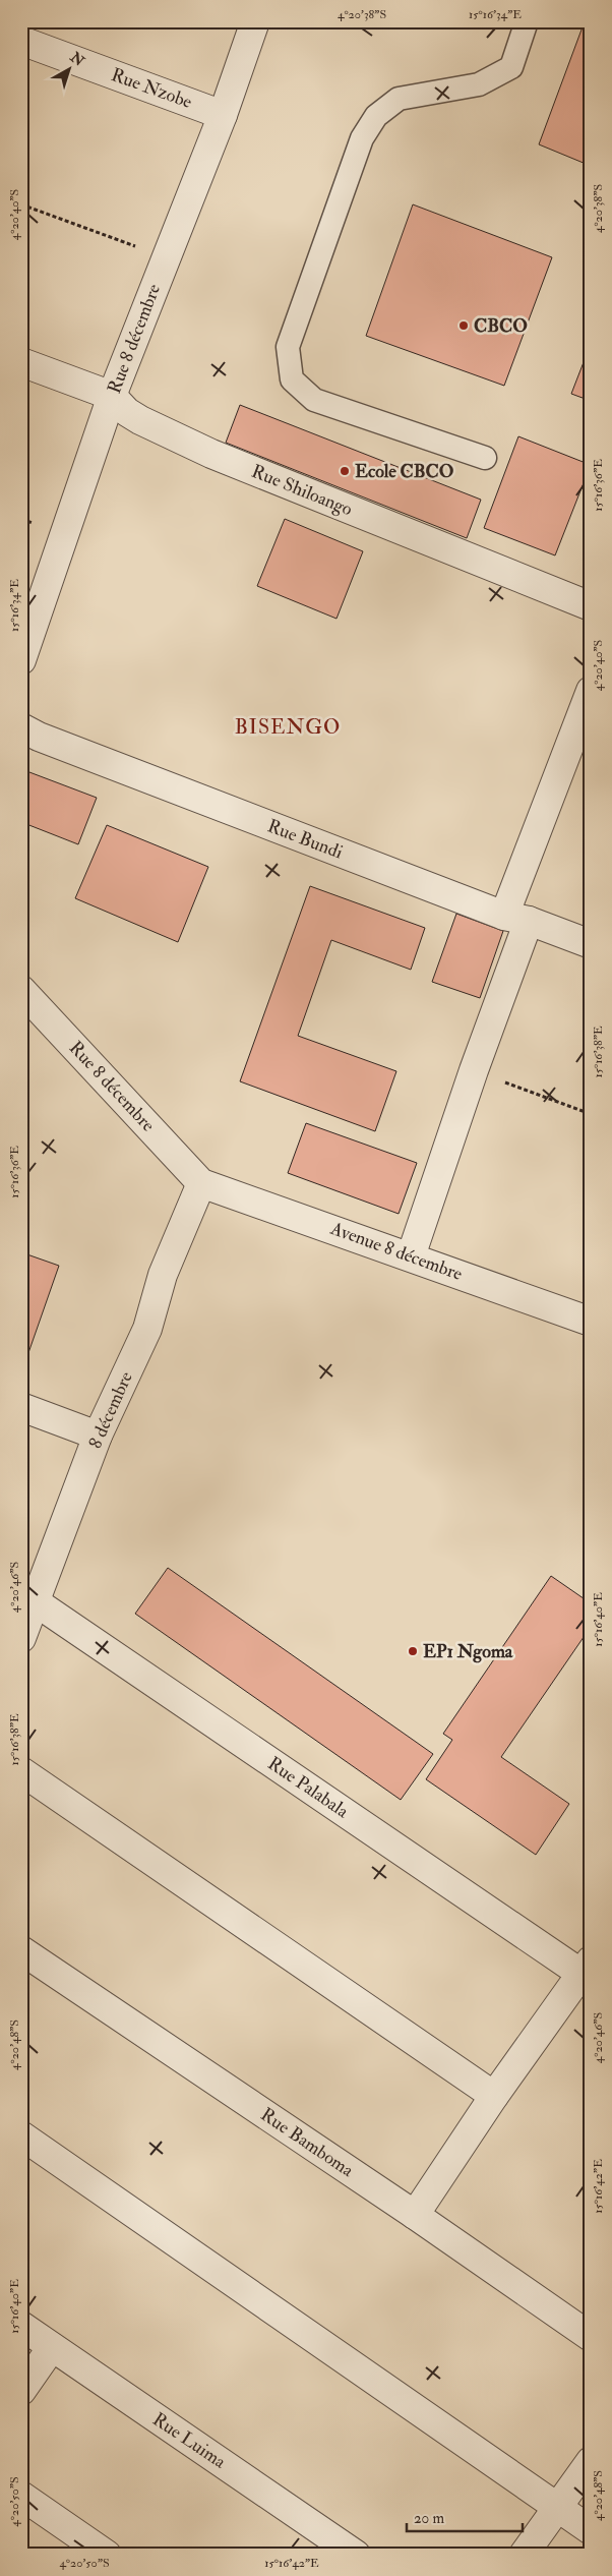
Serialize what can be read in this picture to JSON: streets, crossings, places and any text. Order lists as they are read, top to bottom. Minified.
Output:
{"streets":{"street":["Rue Nzobe","Rue 8 décembre","Rue Shiloango","Rue Bundi","Avenue 8 décembre","8 décembre","Rue Palabala","Rue Bamboma","Rue Luima"]},"crossings":[["Rue Nzobe","Rue 8 décembre"],["Rue 8 décembre","Rue Shiloango"],["Rue 8 décembre","Avenue 8 décembre"],["Rue 8 décembre","8 décembre"],["Avenue 8 décembre","8 décembre"],["8 décembre","Rue Palabala"]],"districts":["BISENGO"],"places":["CBCO","Ecole CBCO","EP1 Ngoma"],"scale_bar":"20 m","north":"top right","coordinates":["4°20'38\"S","15°16'34\"E","4°20'40\"S","15°16'36\"E","15°16'38\"E","4°20'46\"S","15°16'40\"E","4°20'48\"S","15°16'42\"E","4°20'50\"S"]}
